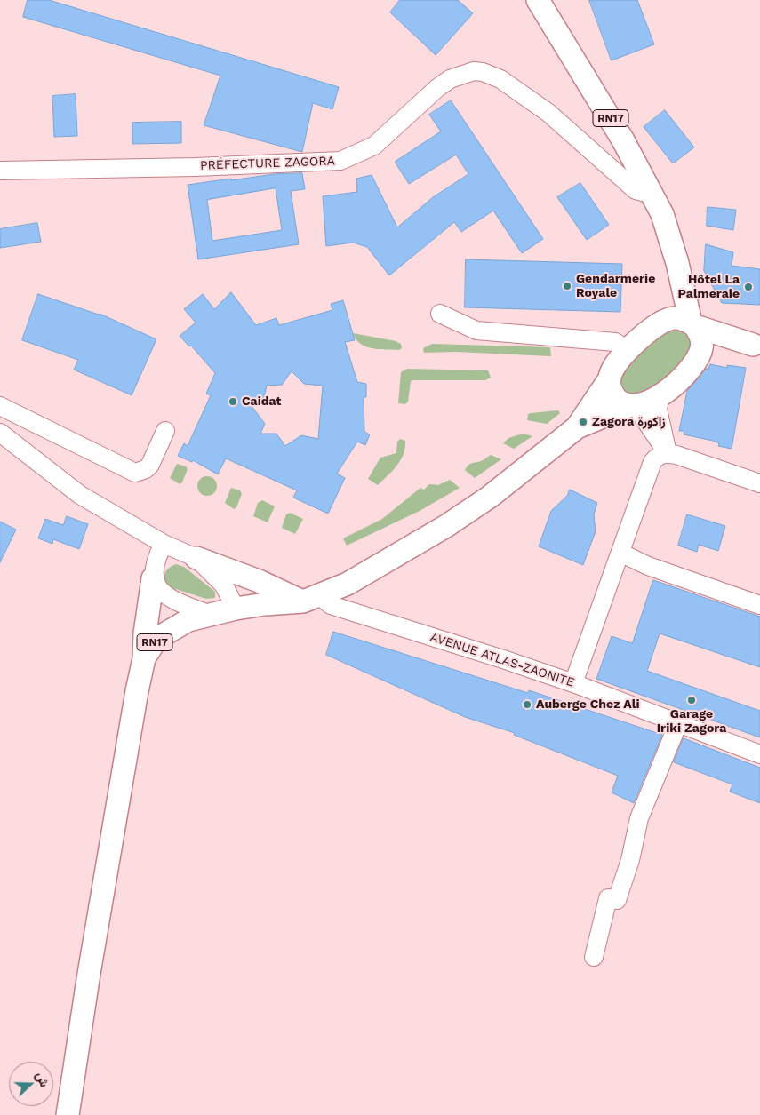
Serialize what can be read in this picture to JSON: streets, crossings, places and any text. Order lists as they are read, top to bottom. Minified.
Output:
{"streets":{"main road":["RN17"],"street":["PRÉFECTURE ZAGORA","AVENUE ATLAS-ZAONITE"]},"crossings":[["RN17","PRÉFECTURE ZAGORA"],["RN17","AVENUE ATLAS-ZAONITE"]],"places":["Gendarmerie Royale","Hôtel La Palmeraie","Caidat","Zagora زاكورة","Garage Iriki Zagora","Auberge Chez Ali"],"north":"right"}
